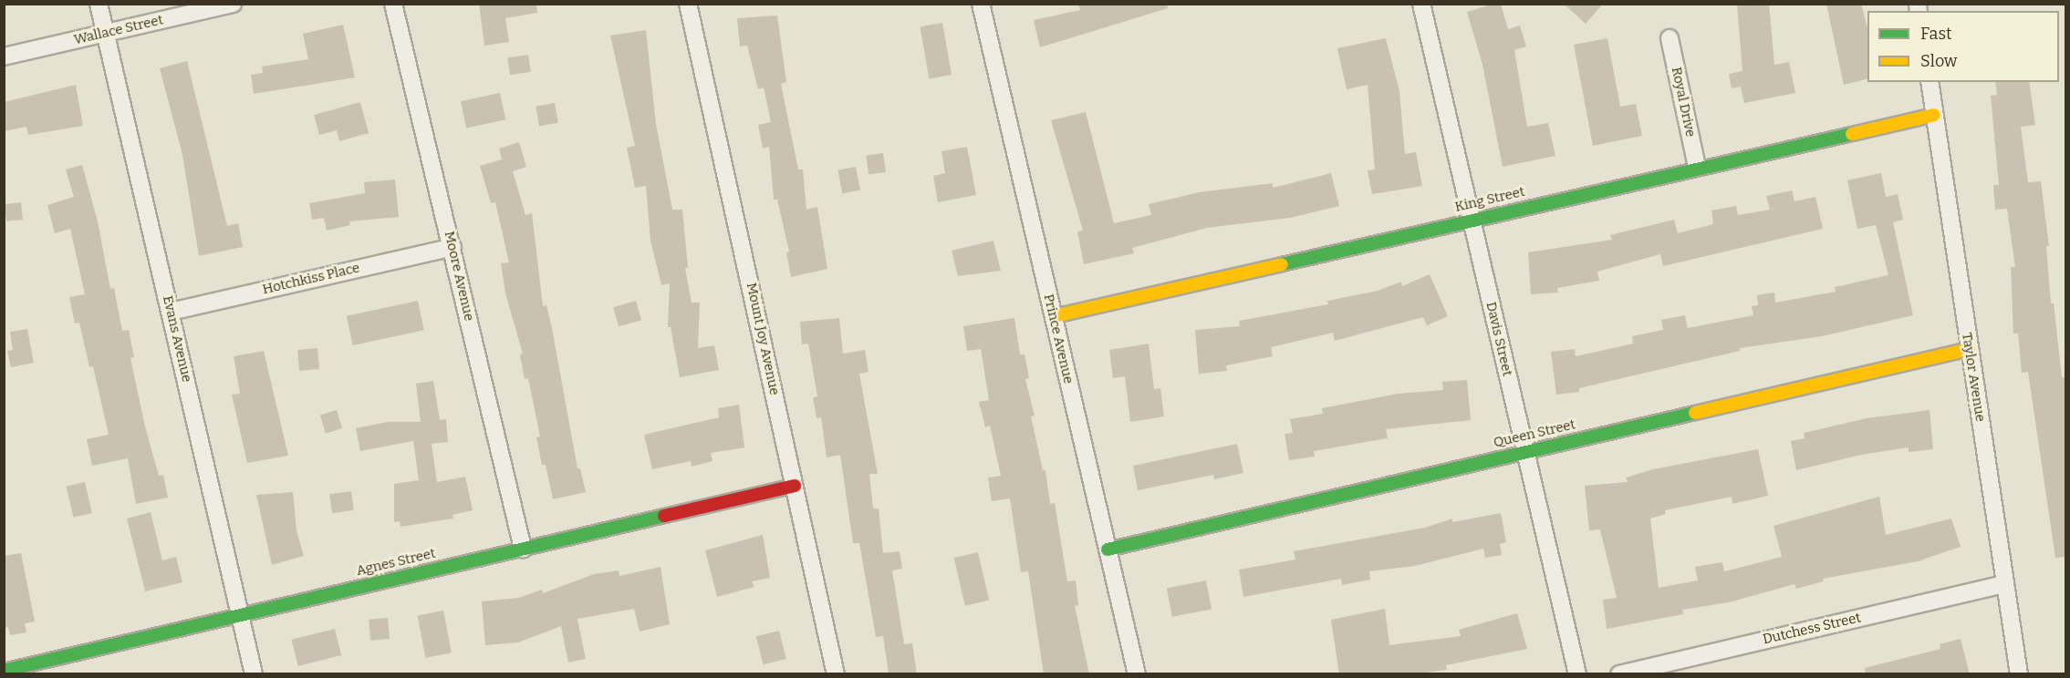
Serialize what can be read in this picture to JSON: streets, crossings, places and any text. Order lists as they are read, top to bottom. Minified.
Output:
{"streets":{"street":["Wallace Street","Royal Drive","King Street","Moore Avenue","Hotchkiss Place","Evans Avenue","Mount Joy Avenue","Prince Avenue","Davis Street","Taylor Avenue","Queen Street","Agnes Street","Dutchess Street"]},"crossings":[["Wallace Street","Evans Avenue"],["Royal Drive","King Street"],["King Street","Prince Avenue"],["King Street","Davis Street"],["King Street","Taylor Avenue"],["Moore Avenue","Hotchkiss Place"],["Moore Avenue","Agnes Street"],["Hotchkiss Place","Evans Avenue"],["Evans Avenue","Agnes Street"],["Mount Joy Avenue","Agnes Street"],["Prince Avenue","Queen Street"],["Davis Street","Queen Street"],["Taylor Avenue","Queen Street"],["Taylor Avenue","Dutchess Street"]],"legend":["Fast","Slow"]}
